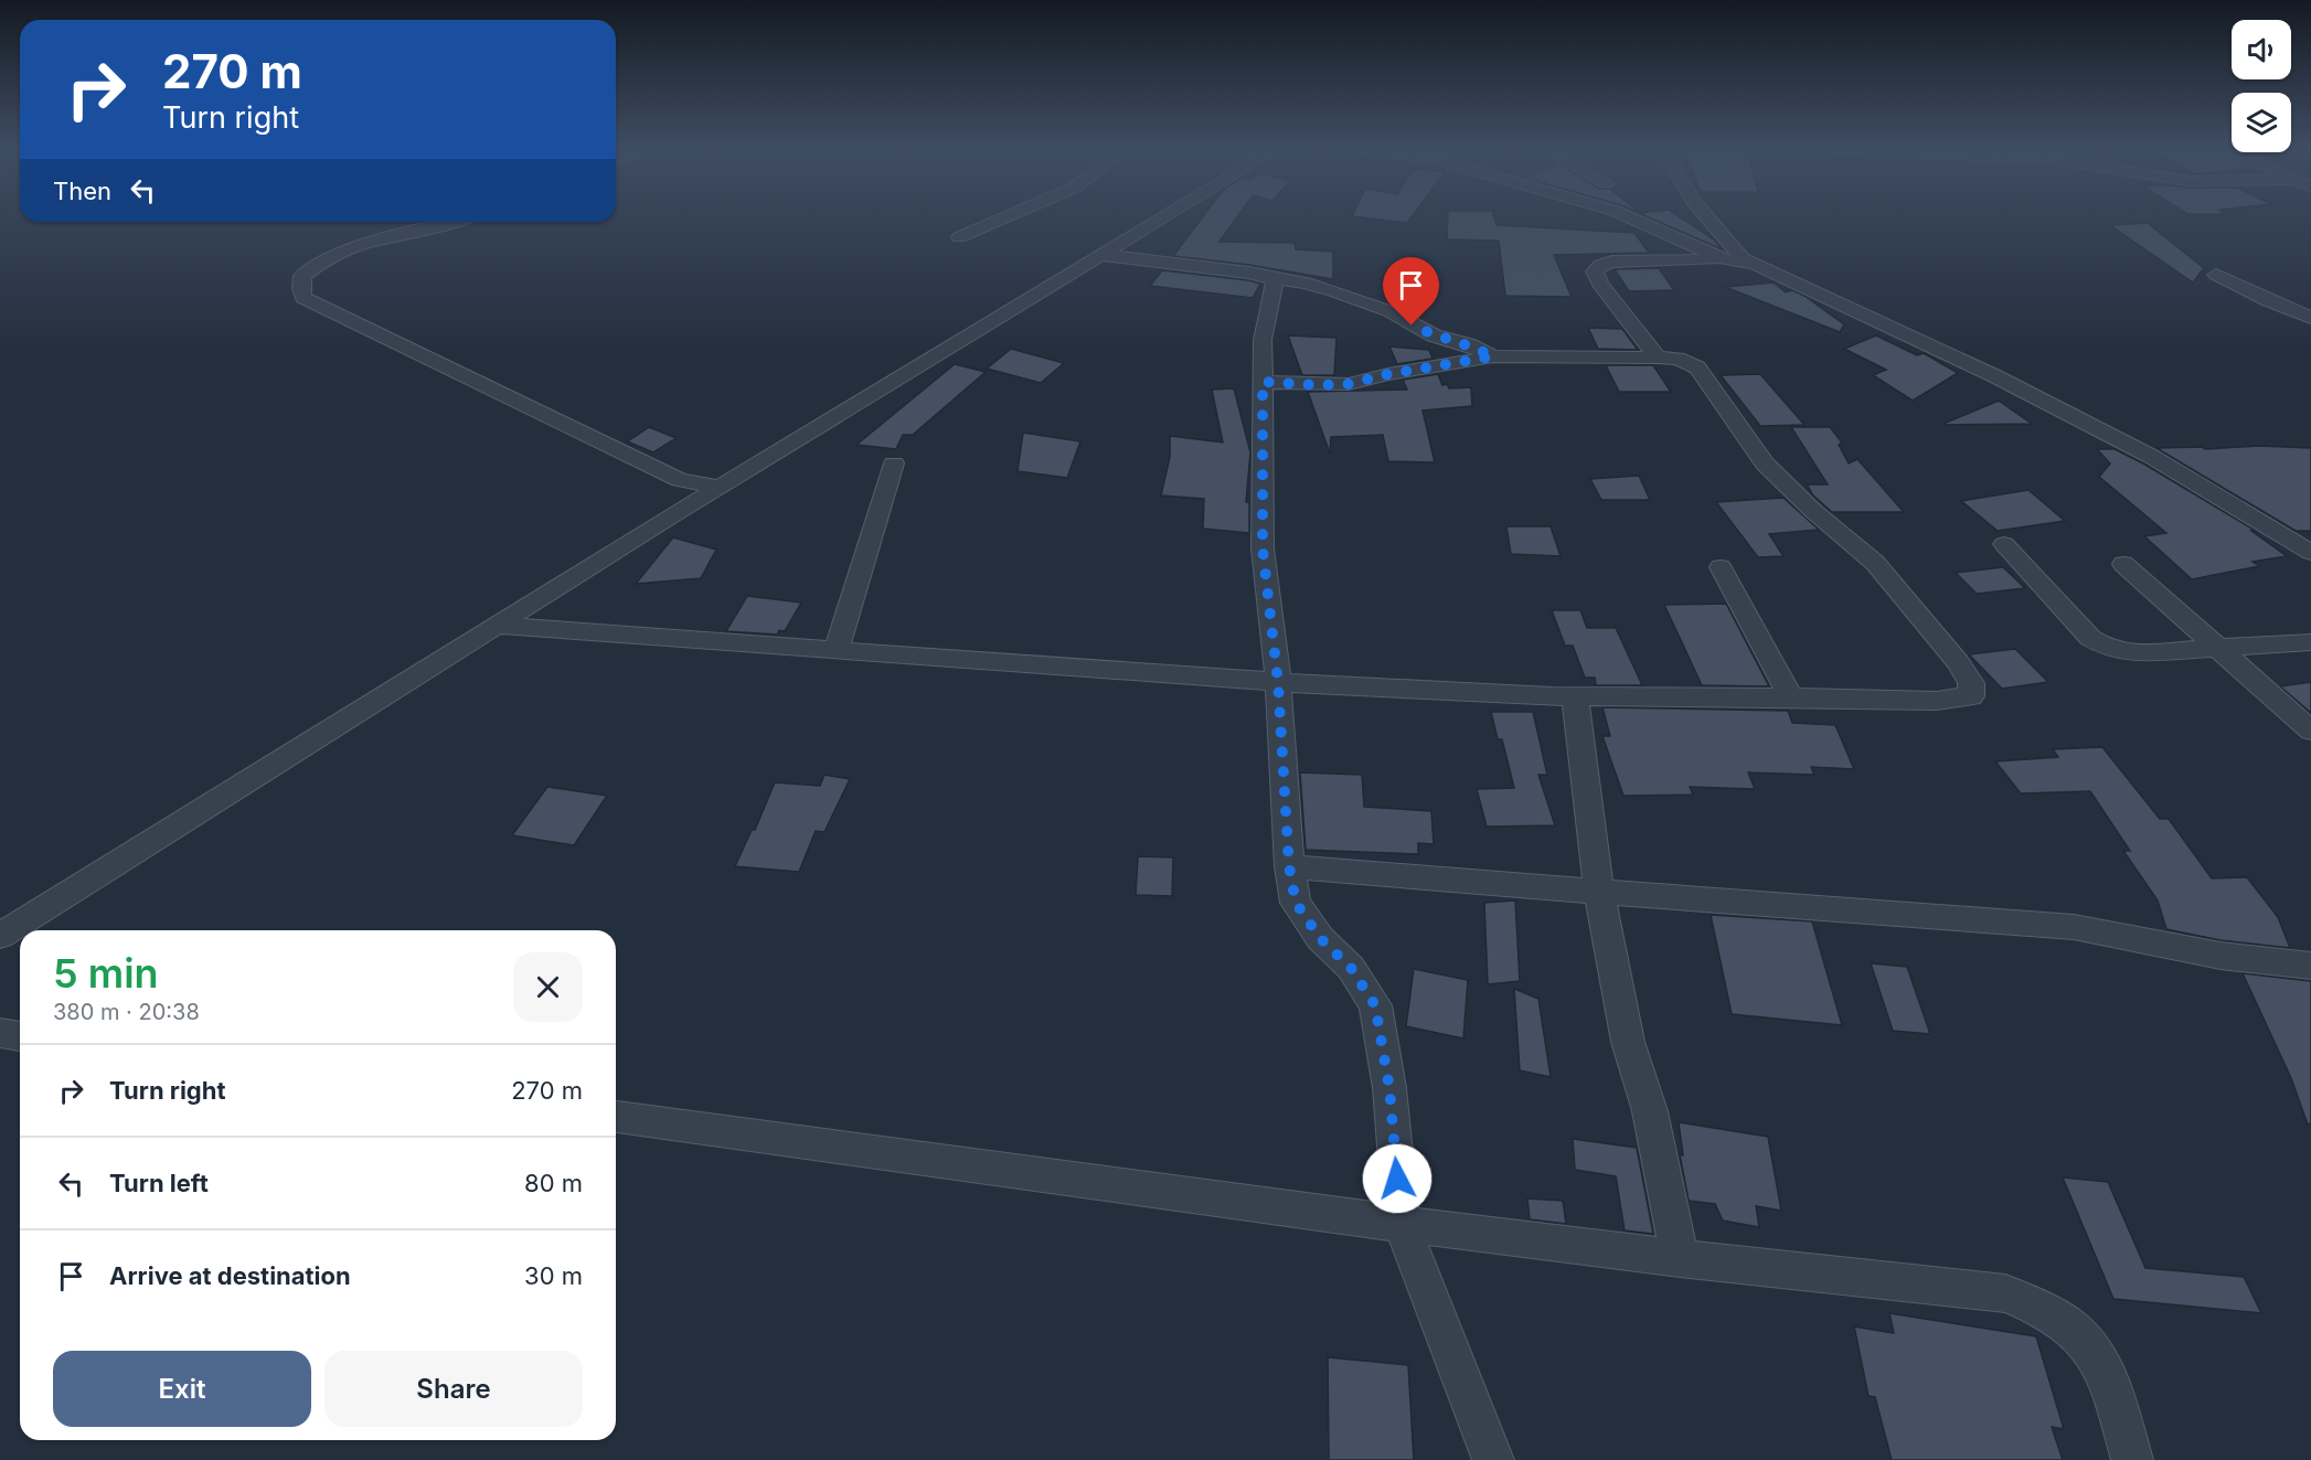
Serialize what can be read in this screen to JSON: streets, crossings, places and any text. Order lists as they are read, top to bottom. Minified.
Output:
{"page":{"turn":["270 m","Turn right"],"then":"Then","heading":["5 min","380 m · 20:38"],"list":[{"name":"Turn right","value":"270 m"},{"name":"Turn left","value":"80 m"},{"name":"Arrive at destination","value":"30 m"}],"buttons":["Exit","Share"]}}
